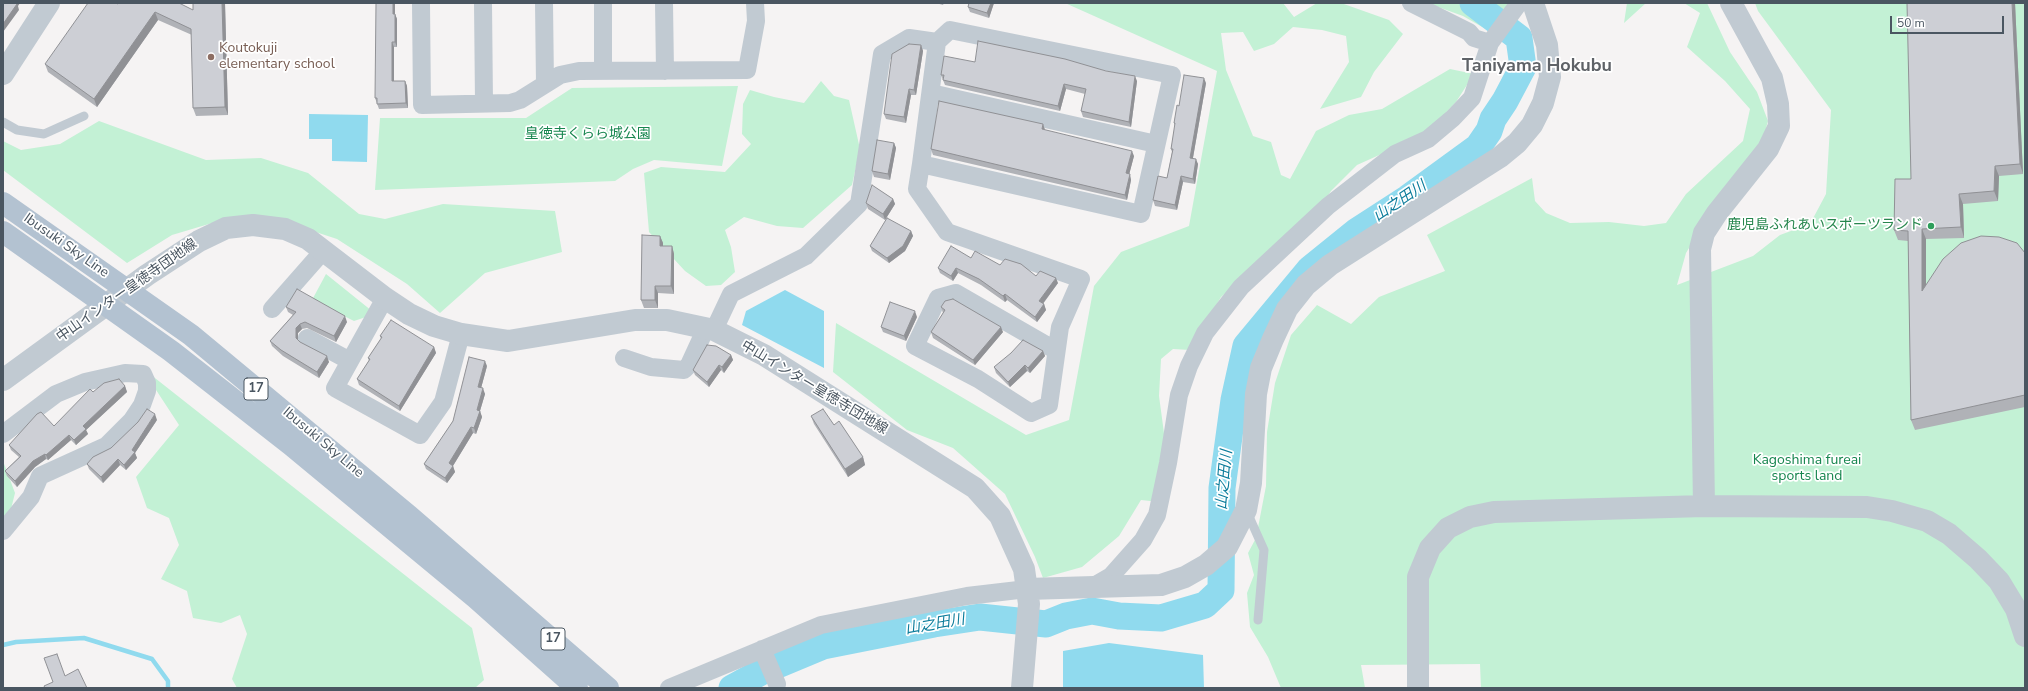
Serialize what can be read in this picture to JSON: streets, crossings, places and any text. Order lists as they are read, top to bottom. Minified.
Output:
{"streets":{"main road":["Ibusuki Sky Line","17"],"street":["中山インター皇徳寺団地線"]},"districts":["Taniyama Hokubu"],"water":["山之田川"],"parks":["皇徳寺くらら城公園","Kagoshima fureai sports land"],"places":["Koutokuji elementary school","鹿児島ふれあいスポーツランド"],"scale_bar":"50 m"}
